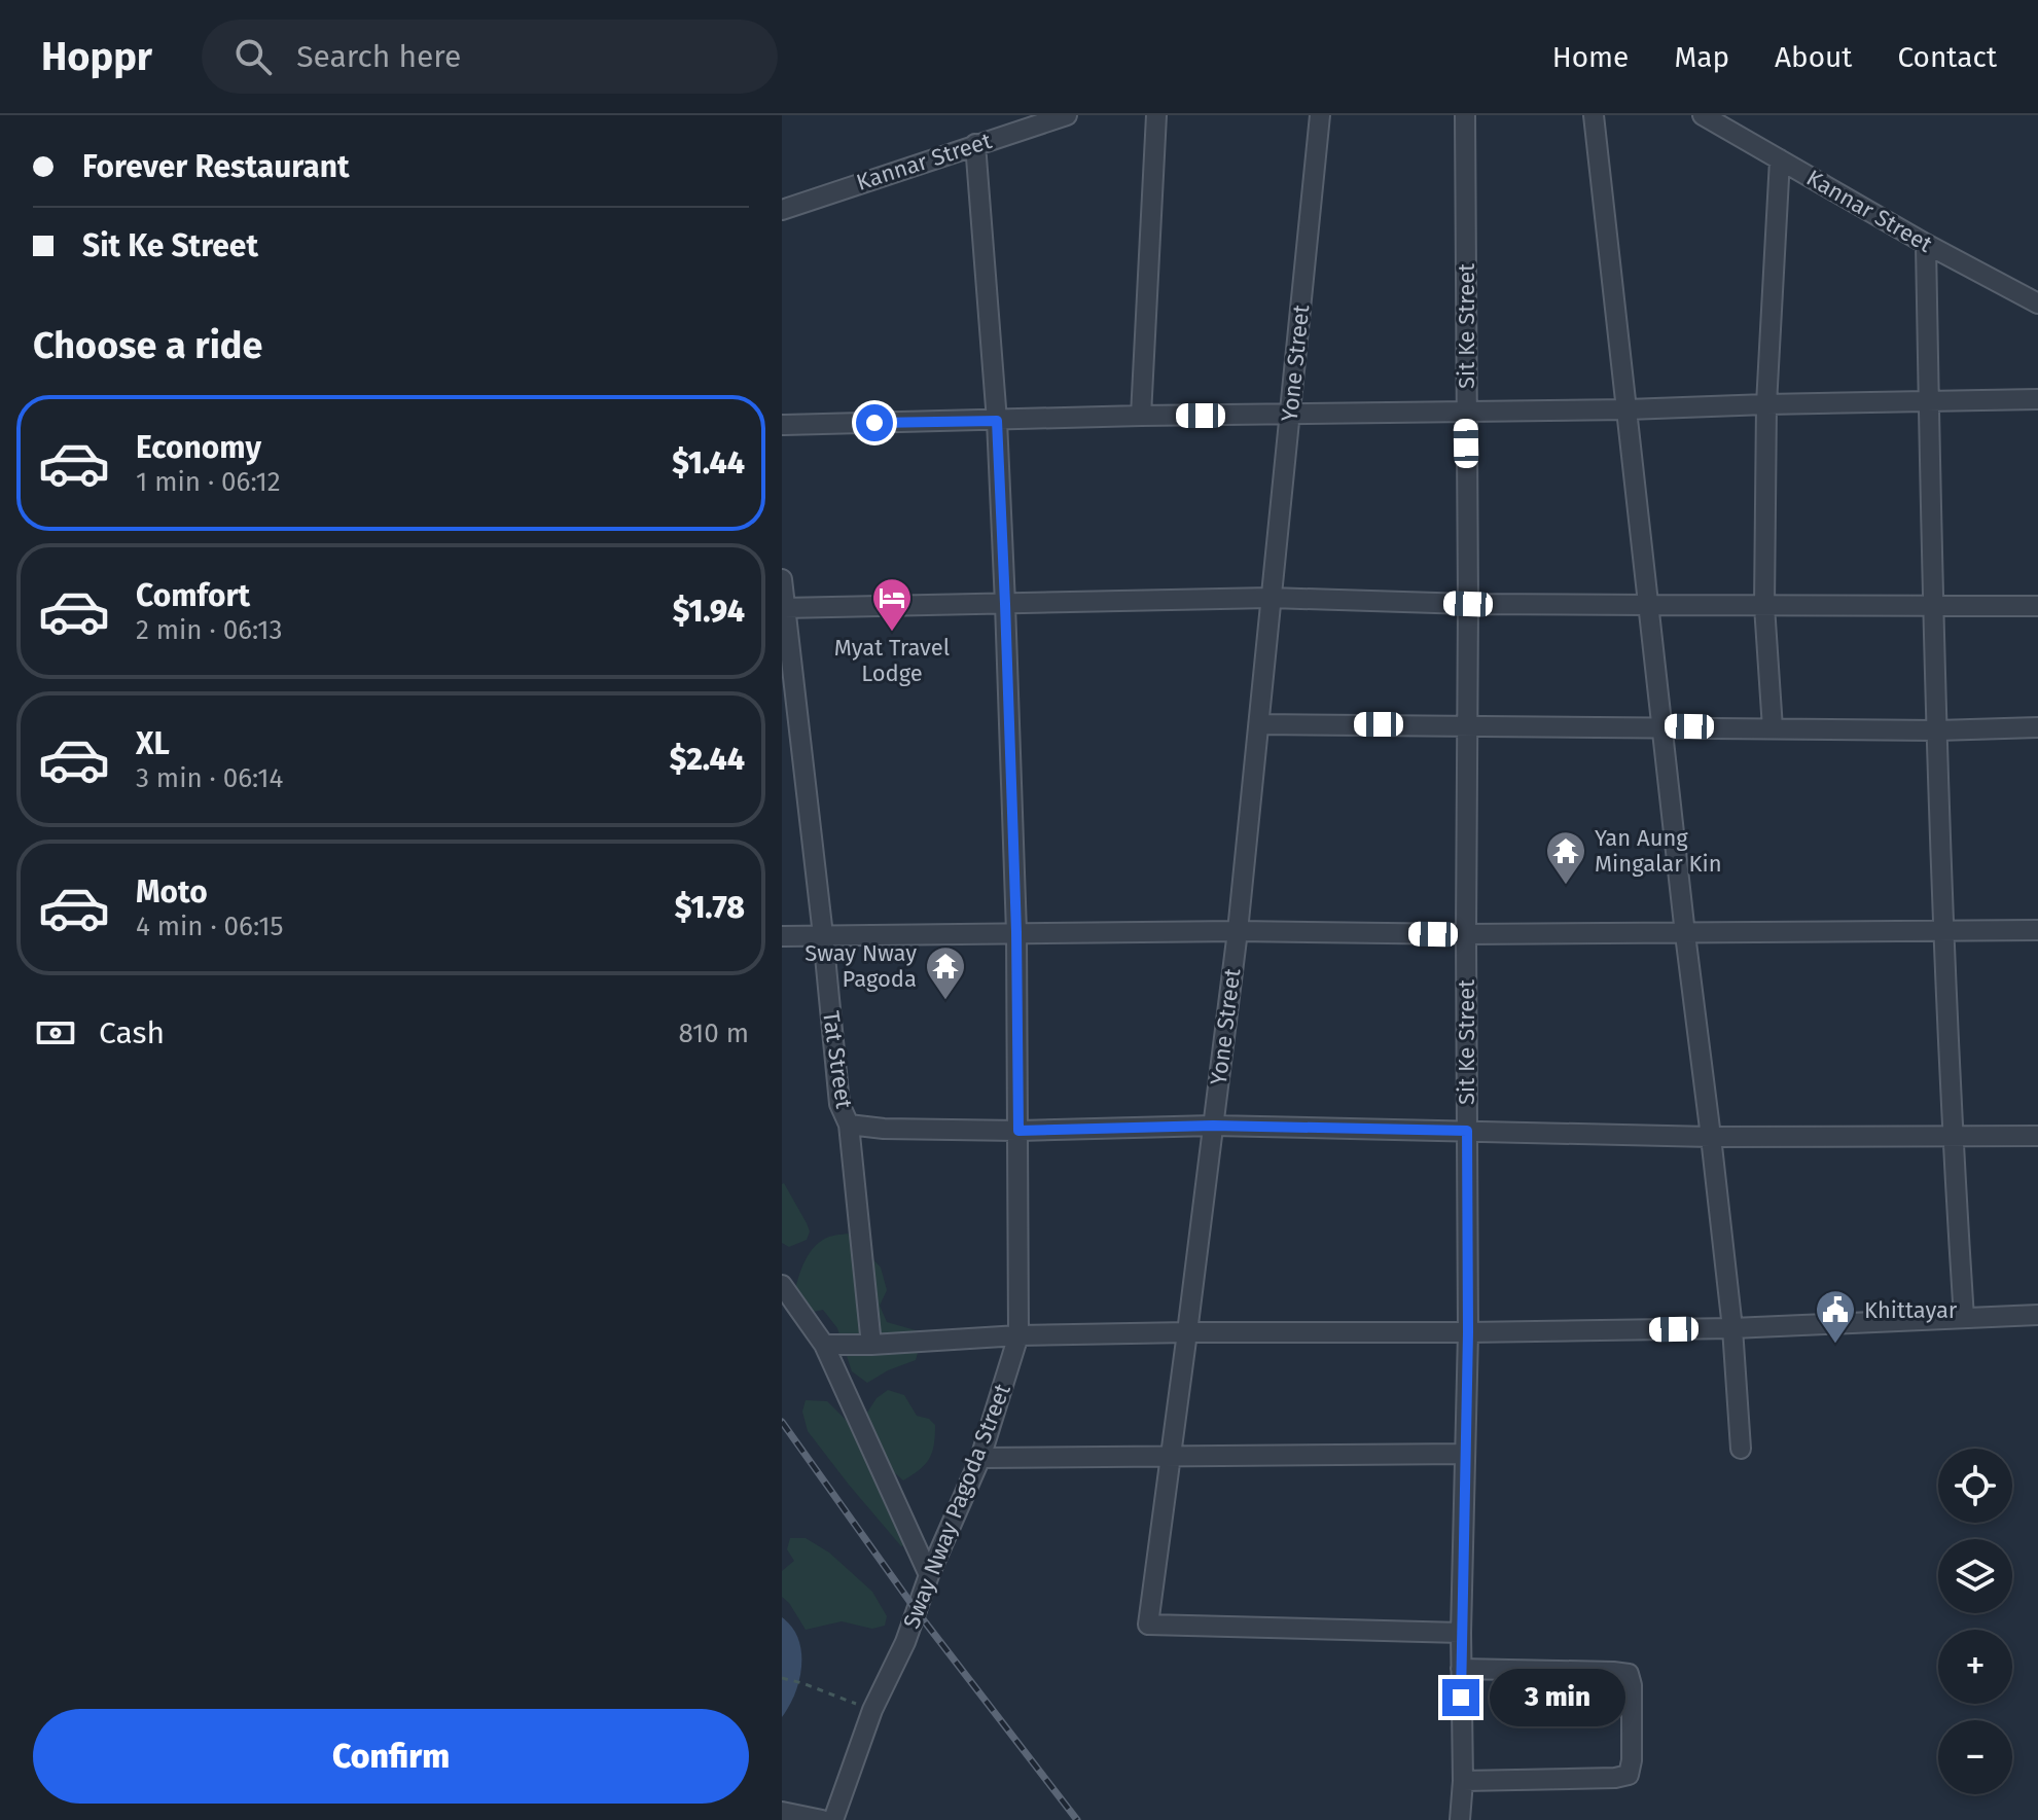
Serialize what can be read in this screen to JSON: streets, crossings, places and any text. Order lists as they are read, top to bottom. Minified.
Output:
{"streets":{"street":["Kannar Street","Sit Ke Street","Yone Street","Tat Street","Sway Nway Pagoda Street"]},"crossings":[["Kannar Street","Sway Nway Pagoda Street"],["Sit Ke Street","Yone Street"]],"places":{"hotel":["Myat Travel Lodge"],"temple":["Yan Aung Mingalar Kin","Sway Nway Pagoda"],"public building":["Khittayar"]},"page":{"header":"Hoppr","search":"Search here","nav":["Home","Map","About","Contact"],"banner":["Forever Restaurant","Sit Ke Street"],"heading":"Choose a ride","list":[{"name":"Economy","note":"1 min · 06:12","value":"$1.44"},{"name":"Comfort","note":"2 min · 06:13","value":"$1.94"},{"name":"XL","note":"3 min · 06:14","value":"$2.44"},{"name":"Moto","note":"4 min · 06:15","value":"$1.78"}],"pay":["Cash","810 m"],"map_buttons":["+","−"],"bubble":"3 min","buttons":"Confirm"}}
